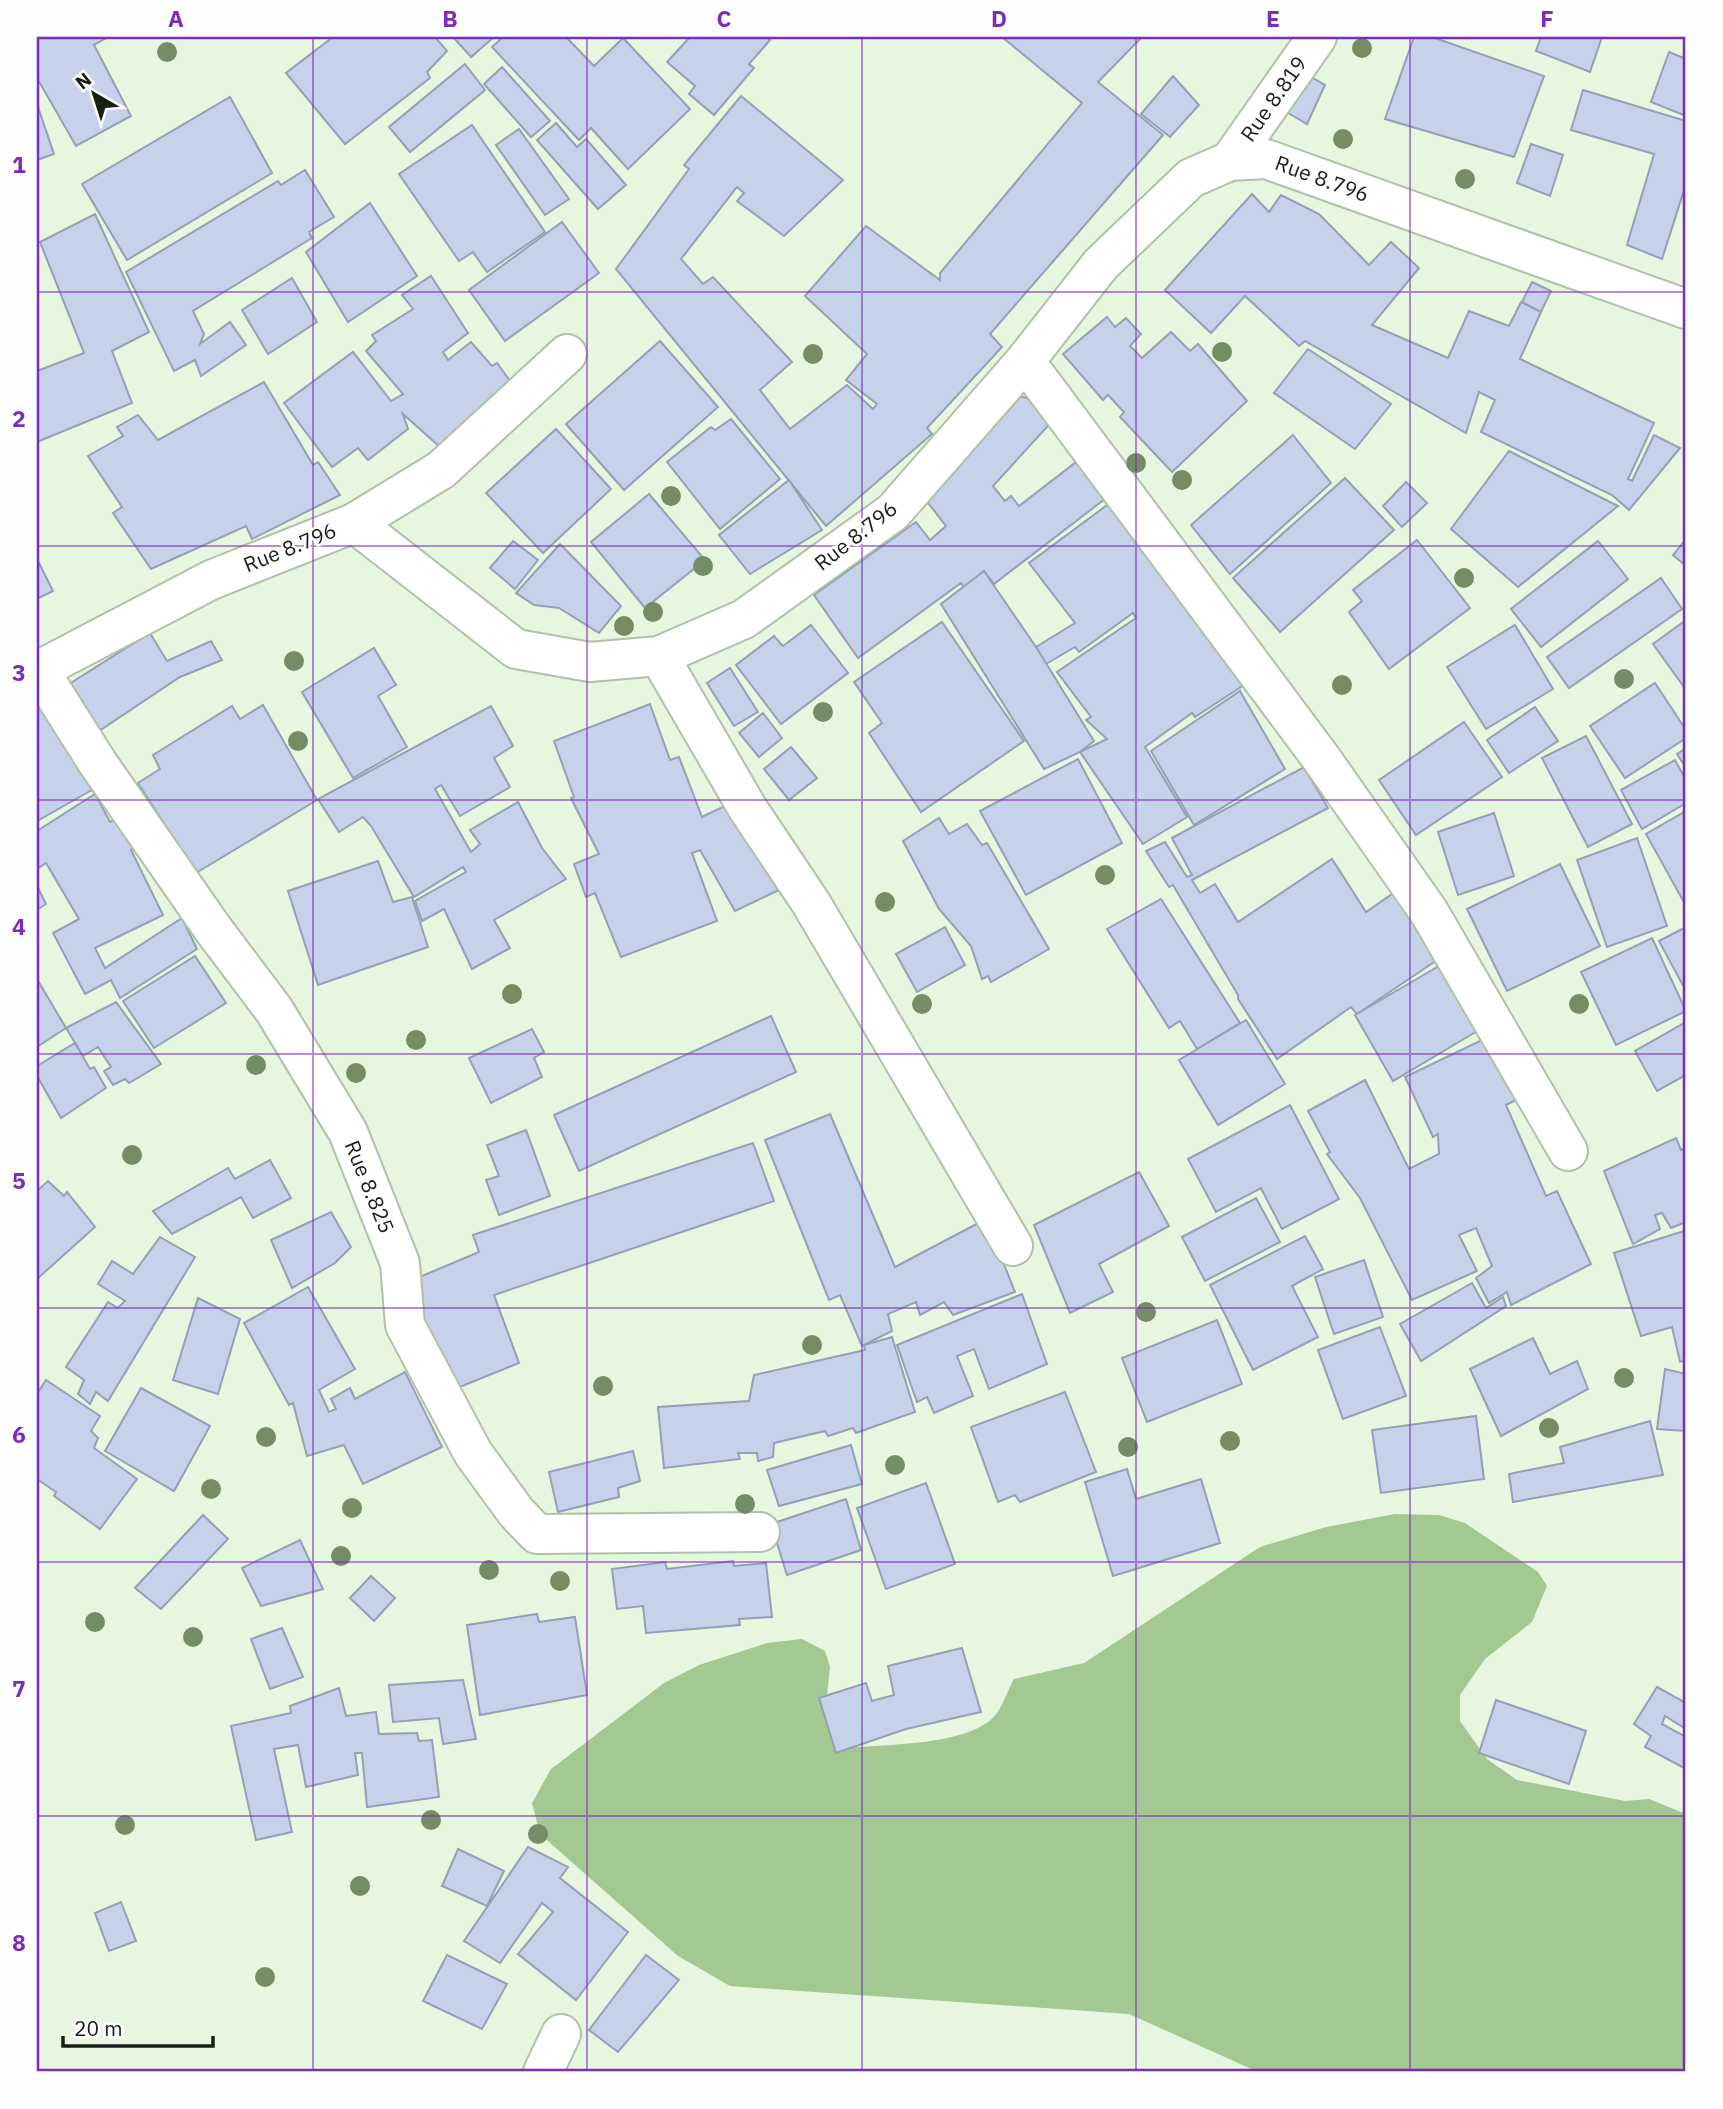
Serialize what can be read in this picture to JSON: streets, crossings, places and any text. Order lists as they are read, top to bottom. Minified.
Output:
{"streets":{"street":["Rue 8.819","Rue 8.796","Rue 8.825"]},"crossings":[["Rue 8.819","Rue 8.796"],["Rue 8.796","Rue 8.825"]],"scale_bar":"20 m","north":"top left","grid":{"columns":["A","B","C","D","E","F"],"rows":["1","2","3","4","5","6","7","8"]}}
